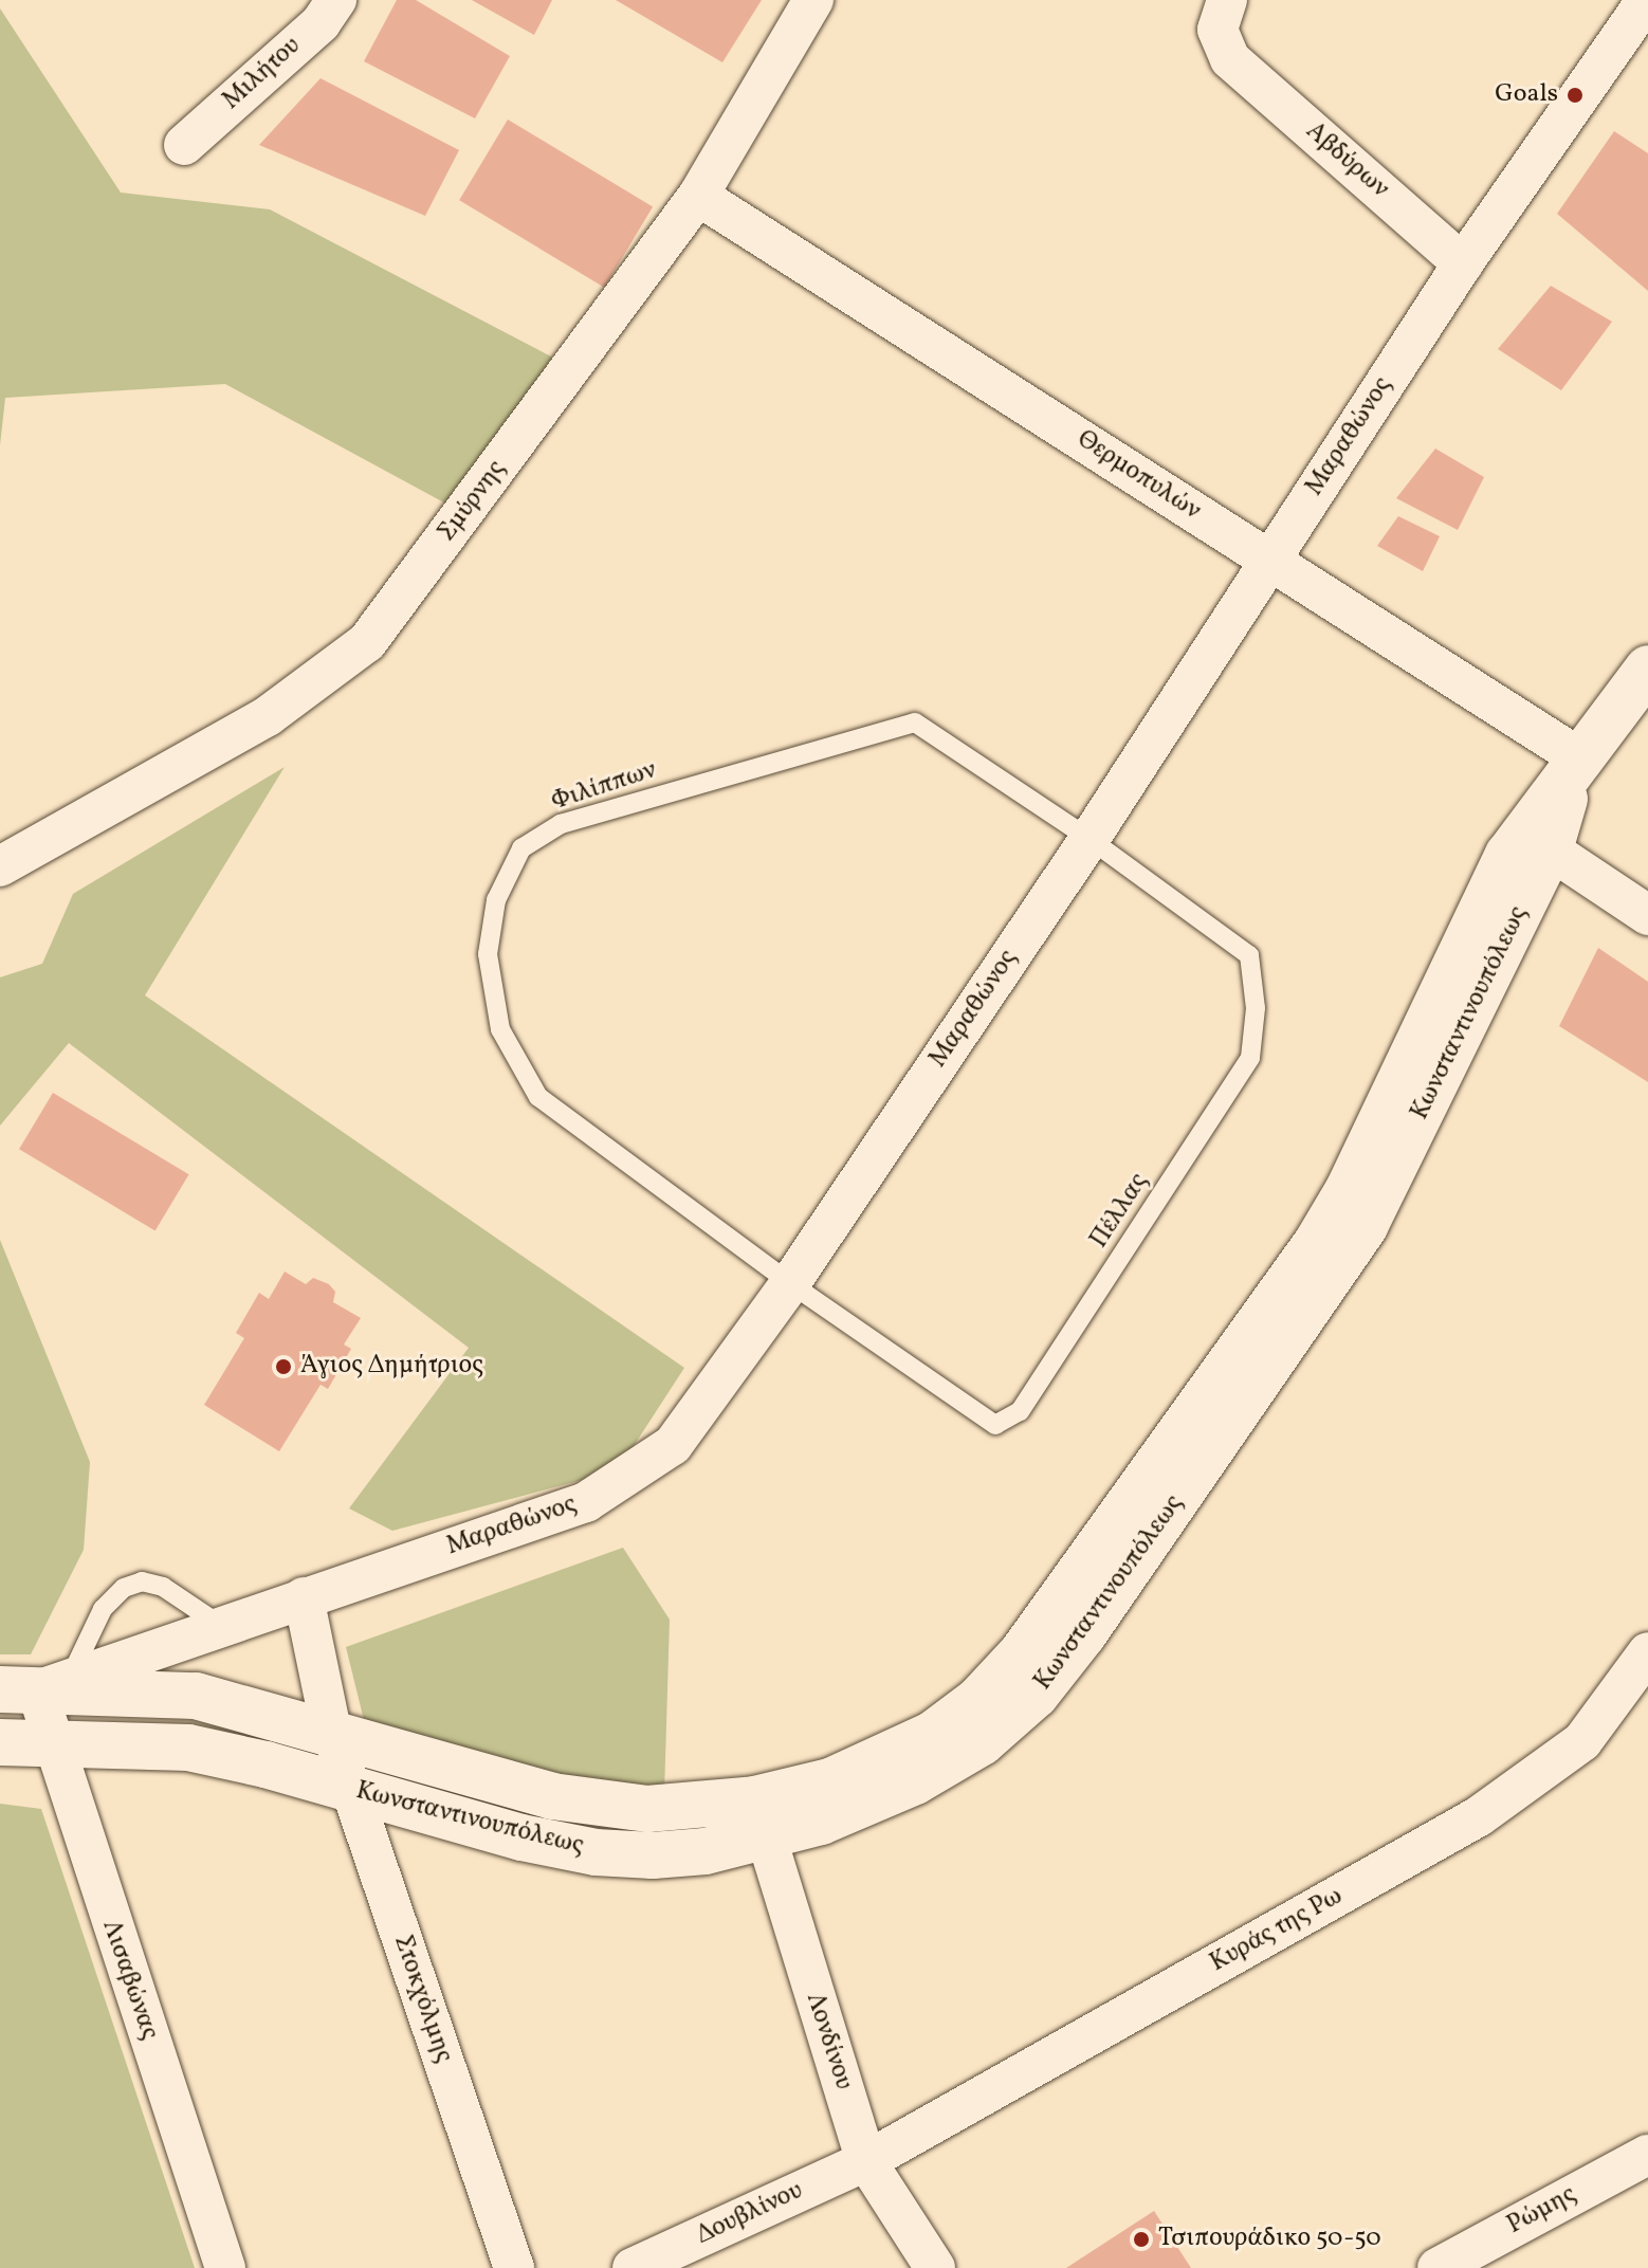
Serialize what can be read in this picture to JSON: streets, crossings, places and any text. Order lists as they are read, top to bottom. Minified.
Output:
{"streets":{"main road":["Κωνσταντινουπόλεως"],"street":["Μιλήτου","Αβδύρων","Μαραθώνος","Θερμοπυλών","Σμύρνης","Κυράς της Ρω","Λισαβώνας","Στοκχόλμης","Λονδίνου","Ρώμης","Δουβλίνου"],"lane":["Φιλίππων","Πέλλας"]},"crossings":[["Αβδύρων","Μαραθώνος"],["Μαραθώνος","Θερμοπυλών"],["Μαραθώνος","Φιλίππων"],["Μαραθώνος","Κωνσταντινουπόλεως"],["Μαραθώνος","Πέλλας"],["Μαραθώνος","Λισαβώνας"],["Μαραθώνος","Στοκχόλμης"],["Θερμοπυλών","Σμύρνης"],["Θερμοπυλών","Κωνσταντινουπόλεως"],["Φιλίππων","Πέλλας"],["Κωνσταντινουπόλεως","Λισαβώνας"],["Κωνσταντινουπόλεως","Στοκχόλμης"],["Κωνσταντινουπόλεως","Λονδίνου"],["Κυράς της Ρω","Λονδίνου"],["Κυράς της Ρω","Δουβλίνου"],["Λονδίνου","Δουβλίνου"]],"places":["Goals","Άγιος Δημήτριος","Τσιπουράδικο 50-50"]}
